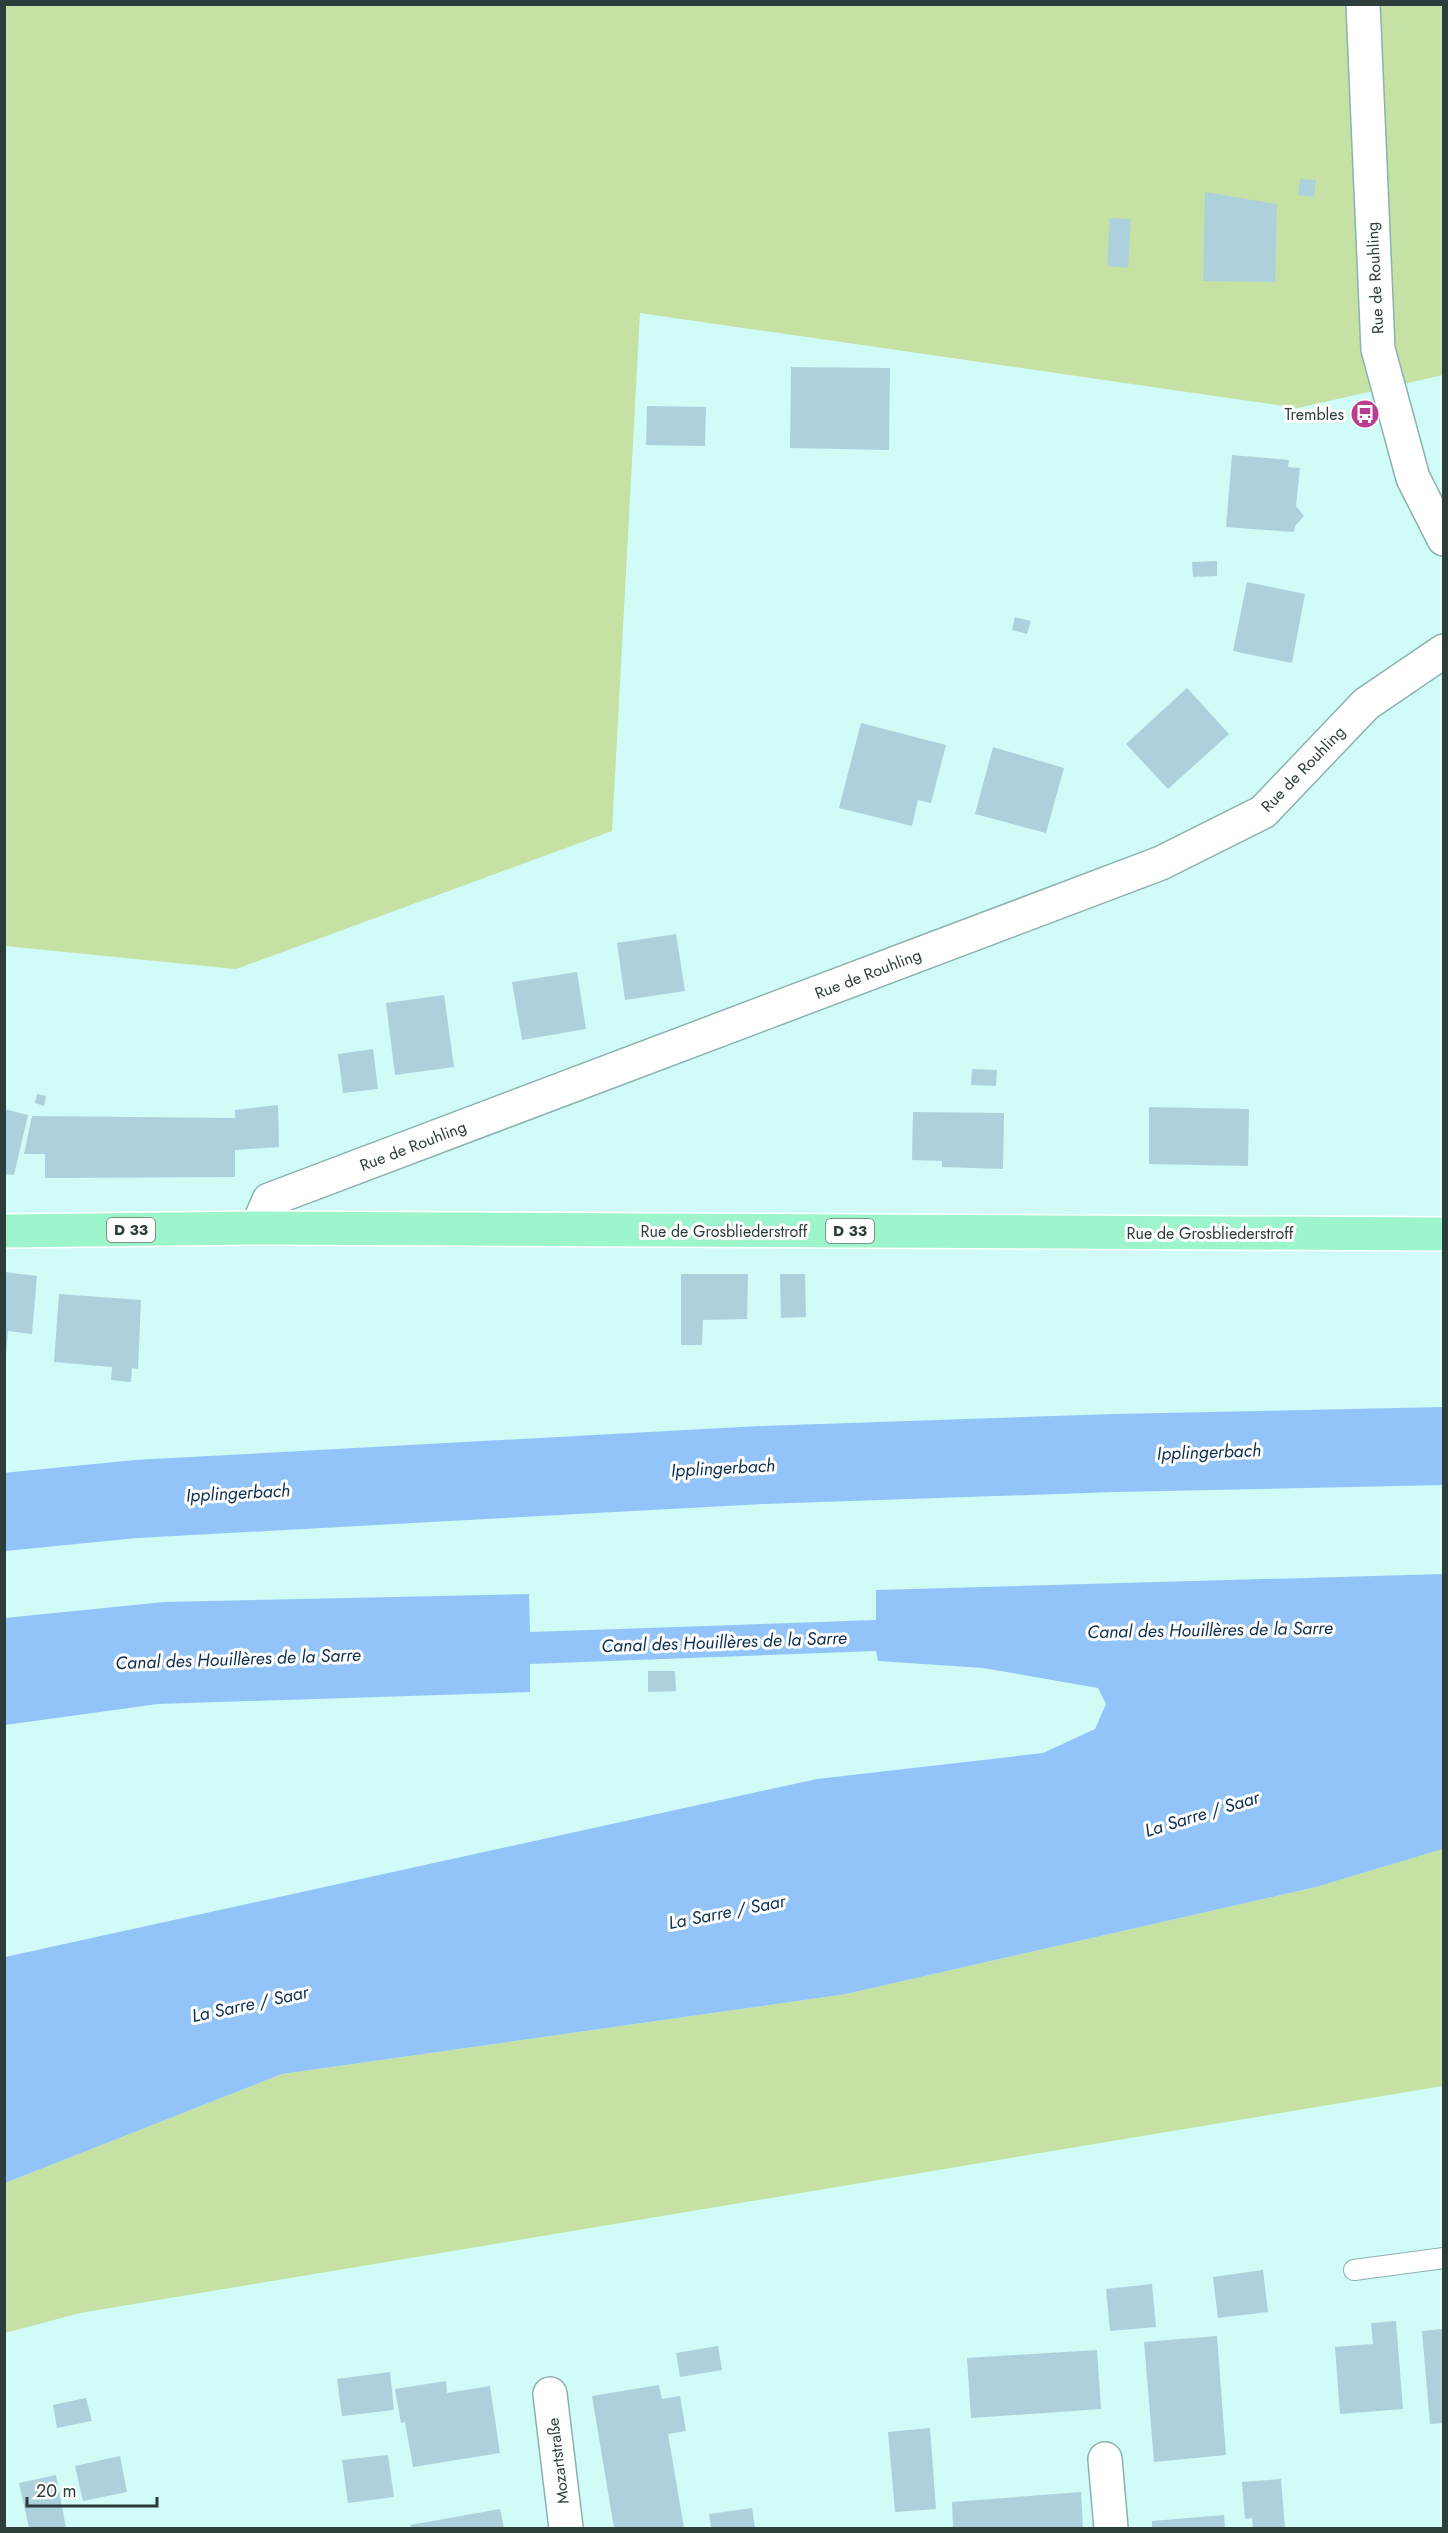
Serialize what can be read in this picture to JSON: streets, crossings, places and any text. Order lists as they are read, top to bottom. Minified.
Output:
{"streets":{"main road":["D 33","Rue de Grosbliederstroff"],"street":["Rue de Rouhling","Mozartstraße"]},"crossings":[["Rue de Rouhling","Rue de Grosbliederstroff"]],"water":["Ipplingerbach","Canal des Houillères de la Sarre","La Sarre / Saar"],"places":{"bus stop":["Trembles"]},"scale_bar":"20 m"}
